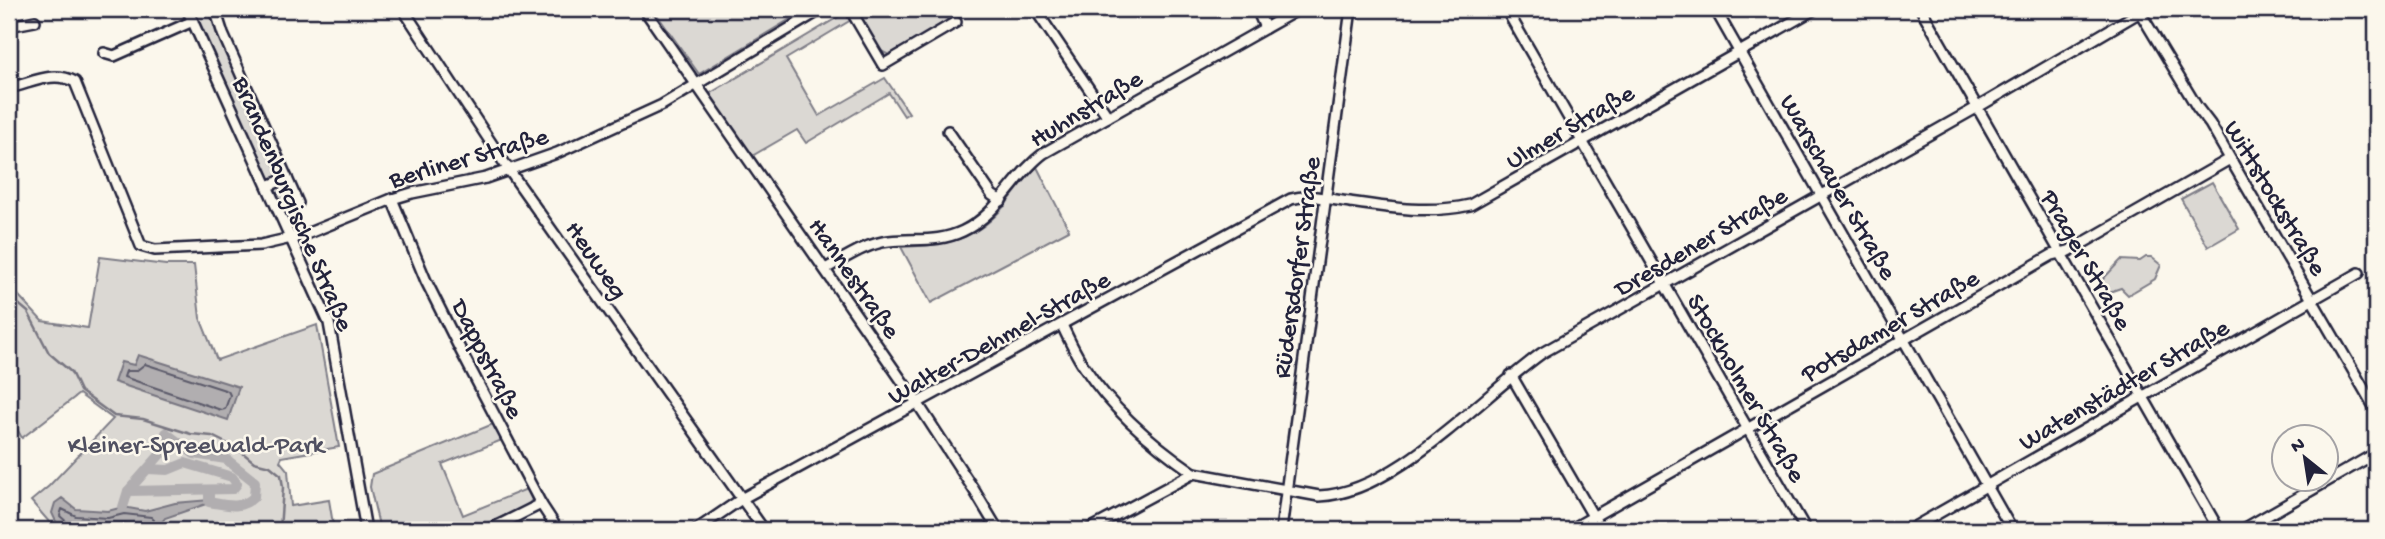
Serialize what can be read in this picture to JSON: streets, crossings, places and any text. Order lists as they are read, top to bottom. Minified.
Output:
{"streets":{"street":["Huhnstraße","Ulmer Straße","Berliner Straße","Warschauer Straße","Wittstockstraße","Brandenburgische Straße","Dresdener Straße","Heuweg","Prager Straße","Rüdersdorfer Straße","Hannestraße","Potsdamer Straße","Walter-Dehmel-Straße","Dappstraße","Watenstädter Straße","Stockholmer Straße"]},"crossings":[["Huhnstraße","Hannestraße"],["Ulmer Straße","Warschauer Straße"],["Ulmer Straße","Rüdersdorfer Straße"],["Ulmer Straße","Walter-Dehmel-Straße"],["Ulmer Straße","Stockholmer Straße"],["Berliner Straße","Brandenburgische Straße"],["Berliner Straße","Heuweg"],["Berliner Straße","Hannestraße"],["Berliner Straße","Dappstraße"],["Warschauer Straße","Dresdener Straße"],["Warschauer Straße","Potsdamer Straße"],["Warschauer Straße","Watenstädter Straße"],["Wittstockstraße","Dresdener Straße"],["Wittstockstraße","Potsdamer Straße"],["Wittstockstraße","Watenstädter Straße"],["Dresdener Straße","Prager Straße"],["Dresdener Straße","Rüdersdorfer Straße"],["Dresdener Straße","Stockholmer Straße"],["Heuweg","Walter-Dehmel-Straße"],["Prager Straße","Potsdamer Straße"],["Prager Straße","Watenstädter Straße"],["Rüdersdorfer Straße","Walter-Dehmel-Straße"],["Hannestraße","Walter-Dehmel-Straße"],["Potsdamer Straße","Stockholmer Straße"]],"parks":["Kleiner-Spreewald-Park"],"north":"top left"}
